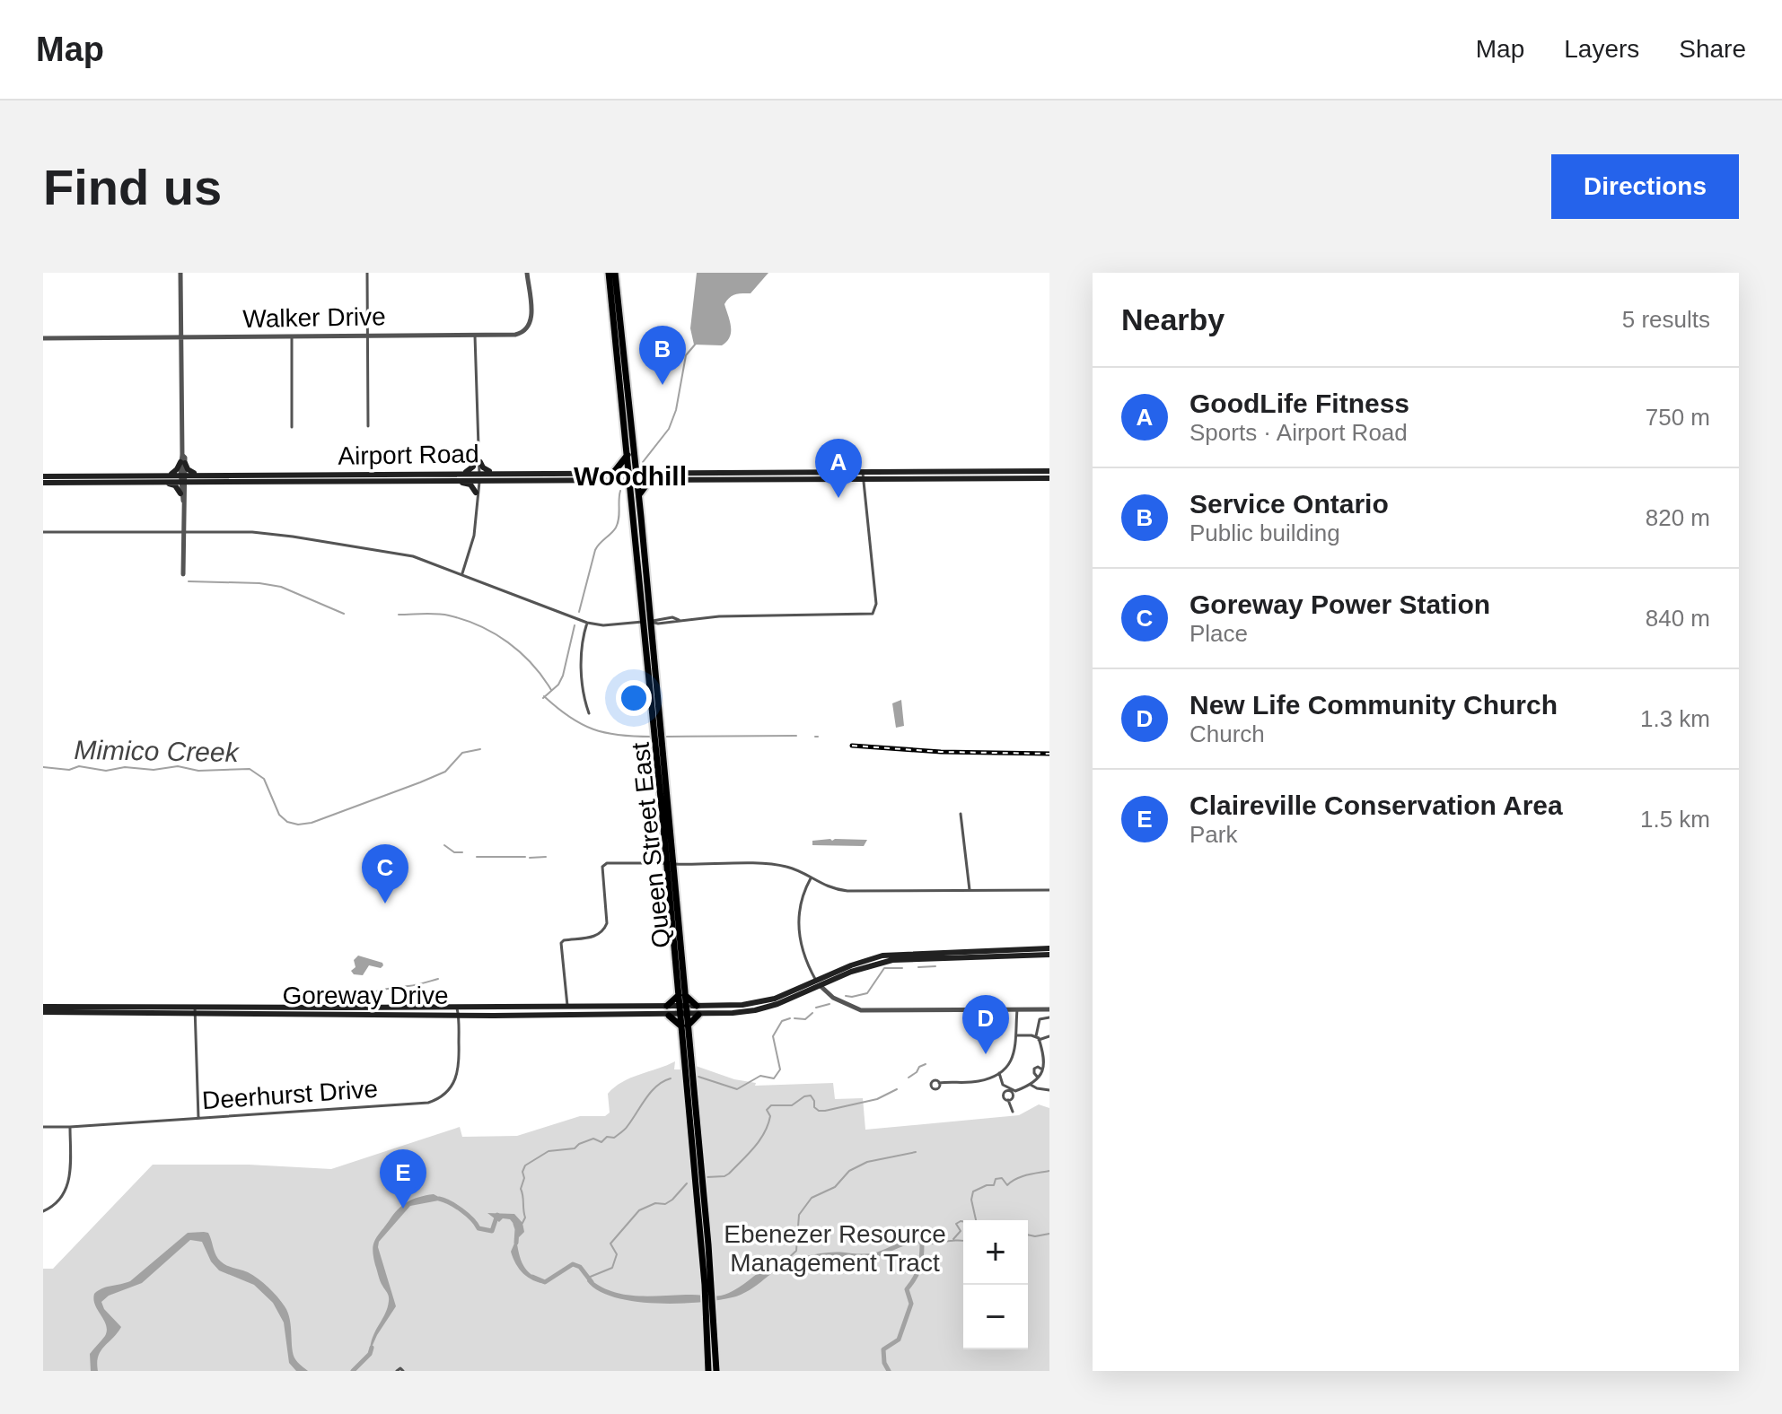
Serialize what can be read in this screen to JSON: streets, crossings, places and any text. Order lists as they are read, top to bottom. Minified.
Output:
{"streets":{"main road":["Airport Road","Queen Street East","Goreway Drive"],"street":["Walker Drive","Deerhurst Drive"]},"crossings":[["Airport Road","Queen Street East"],["Queen Street East","Goreway Drive"],["Goreway Drive","Deerhurst Drive"]],"districts":["Woodhill"],"water":["Mimico Creek"],"parks":["Ebenezer Resource Management Tract"],"page":{"header":"Map","nav":["Map","Layers","Share"],"buttons":"Directions","title":"Find us","heading":["Nearby","5 results"],"pins":["B","A","C","D","E"],"list":[{"mark":"A","name":"GoodLife Fitness","note":"Sports · Airport Road","value":"750 m"},{"mark":"B","name":"Service Ontario","note":"Public building","value":"820 m"},{"mark":"C","name":"Goreway Power Station","note":"Place","value":"840 m"},{"mark":"D","name":"New Life Community Church","note":"Church","value":"1.3 km"},{"mark":"E","name":"Claireville Conservation Area","note":"Park","value":"1.5 km"}],"map_buttons":["+","−"]}}
